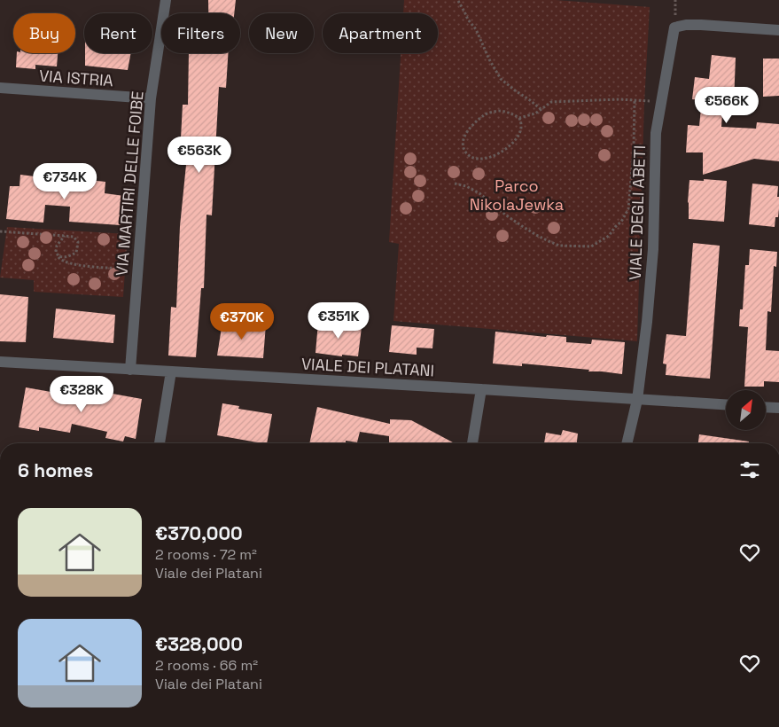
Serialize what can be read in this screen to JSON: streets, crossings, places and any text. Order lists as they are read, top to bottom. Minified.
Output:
{"streets":{"street":["VIA ISTRIA","VIA MARTIRI DELLE FOIBE","VIALE DEGLI ABETI","VIALE DEI PLATANI"]},"crossings":[["VIA ISTRIA","VIA MARTIRI DELLE FOIBE"],["VIA MARTIRI DELLE FOIBE","VIALE DEI PLATANI"],["VIALE DEGLI ABETI","VIALE DEI PLATANI"]],"parks":["Parco NikolaJewka"],"north":"top right","page":{"chip":["Buy","Rent","Filters","New","Apartment"],"price":["€566K","€563K","€734K","€351K","€370K","€328K"],"heading":"6 homes","list":[{"name":"€370,000","note":"2 rooms · 72 m² · Viale dei Platani"},{"name":"€328,000","note":"2 rooms · 66 m² · Viale dei Platani"}]}}
